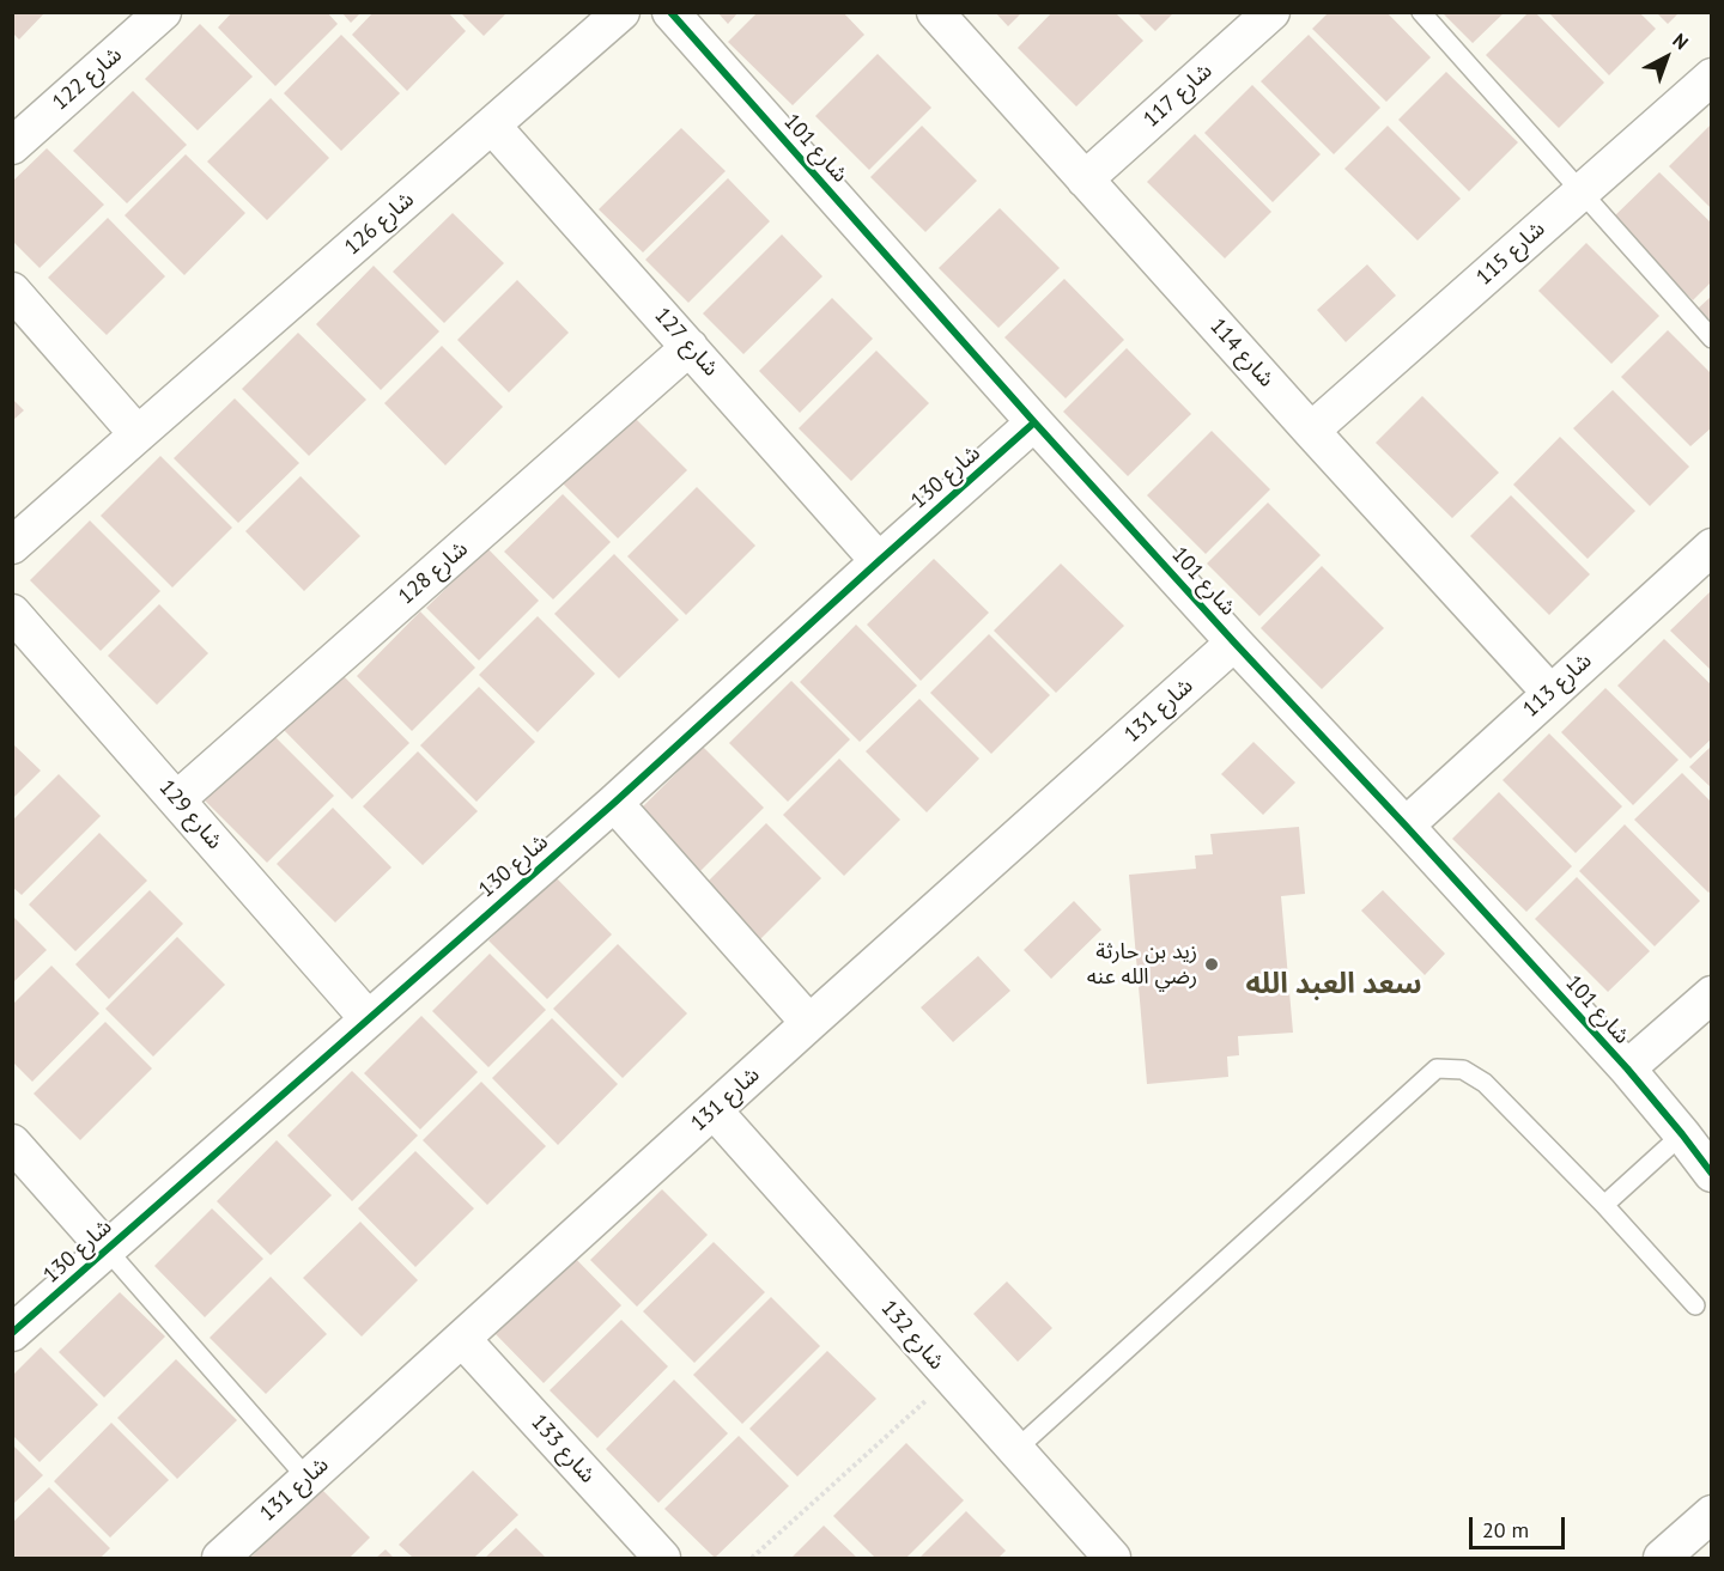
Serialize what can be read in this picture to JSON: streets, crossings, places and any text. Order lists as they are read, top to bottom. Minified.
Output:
{"streets":{"street":["شارع 122","شارع 117","شارع 101","شارع 126","شارع 115","شارع 127","شارع 114","شارع 130","شارع 128","شارع 113","شارع 131","شارع 129","شارع 132","شارع 133"]},"crossings":[["شارع 117","شارع 114"],["شارع 101","شارع 130"],["شارع 101","شارع 113"],["شارع 101","شارع 131"],["شارع 126","شارع 127"],["شارع 115","شارع 114"],["شارع 127","شارع 130"],["شارع 127","شارع 128"],["شارع 114","شارع 113"],["شارع 130","شارع 129"],["شارع 128","شارع 129"],["شارع 131","شارع 132"],["شارع 131","شارع 133"]],"districts":["سعد العبد الله"],"places":["زيد بن حارثة رضي الله عنه"],"scale_bar":"20 m","north":"top right"}
